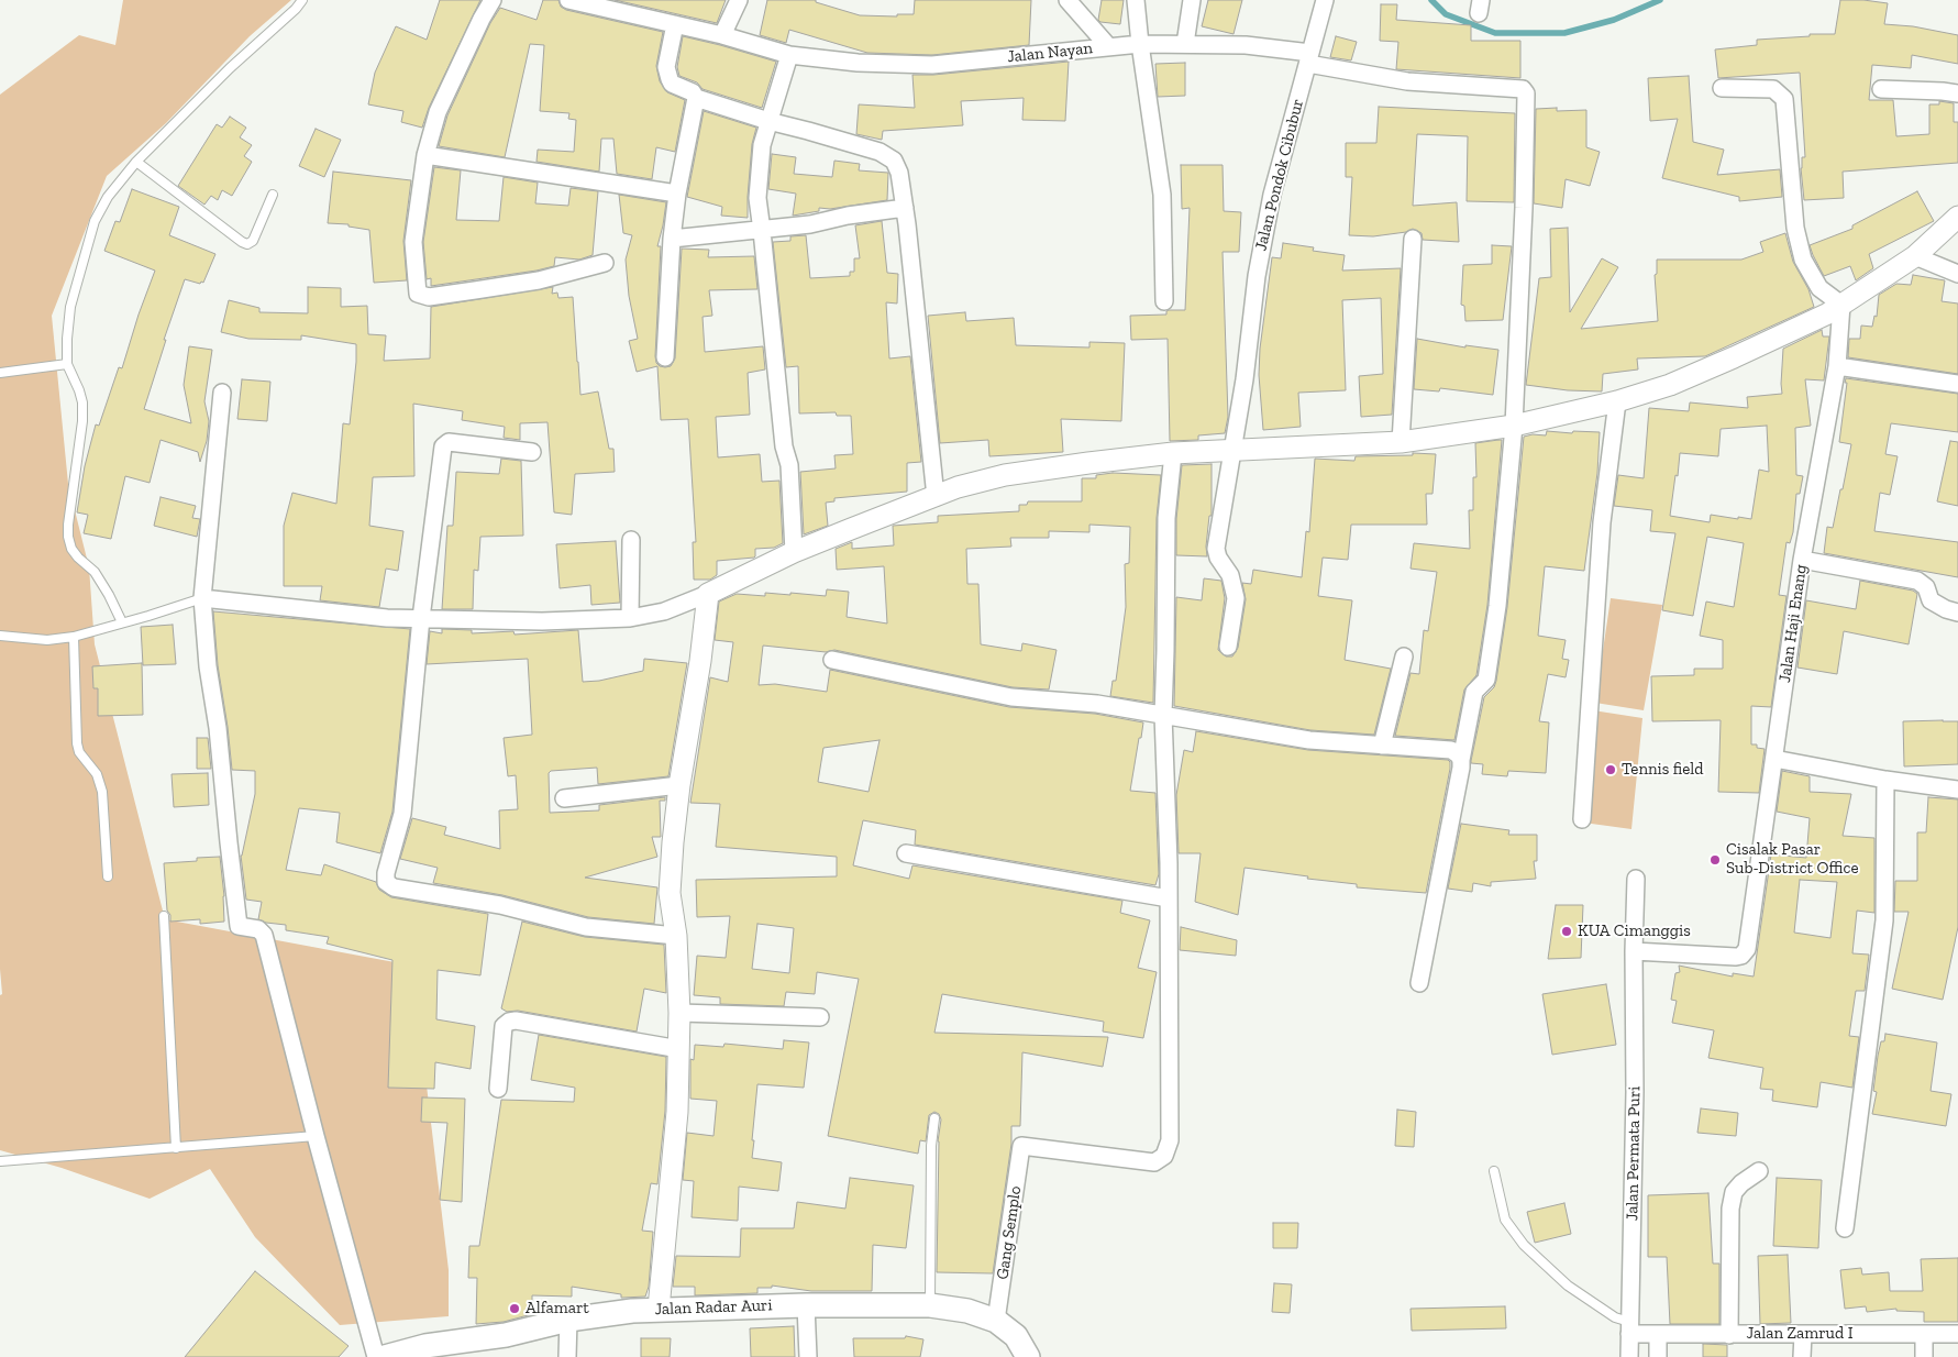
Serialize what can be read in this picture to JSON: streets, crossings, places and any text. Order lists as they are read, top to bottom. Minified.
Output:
{"streets":{"main road":["Jalan Radar Auri"],"street":["Jalan Nayan","Jalan Pondok Cibubur","Jalan Haji Enang","Jalan Permata Puri","Gang Semplo","Jalan Zamrud I"]},"crossings":[["Jalan Nayan","Jalan Pondok Cibubur"],["Jalan Haji Enang","Jalan Permata Puri"],["Jalan Permata Puri","Jalan Zamrud I"],["Gang Semplo","Jalan Radar Auri"]],"places":["Tennis field","Cisalak Pasar Sub-District Office","KUA Cimanggis","Alfamart"]}
